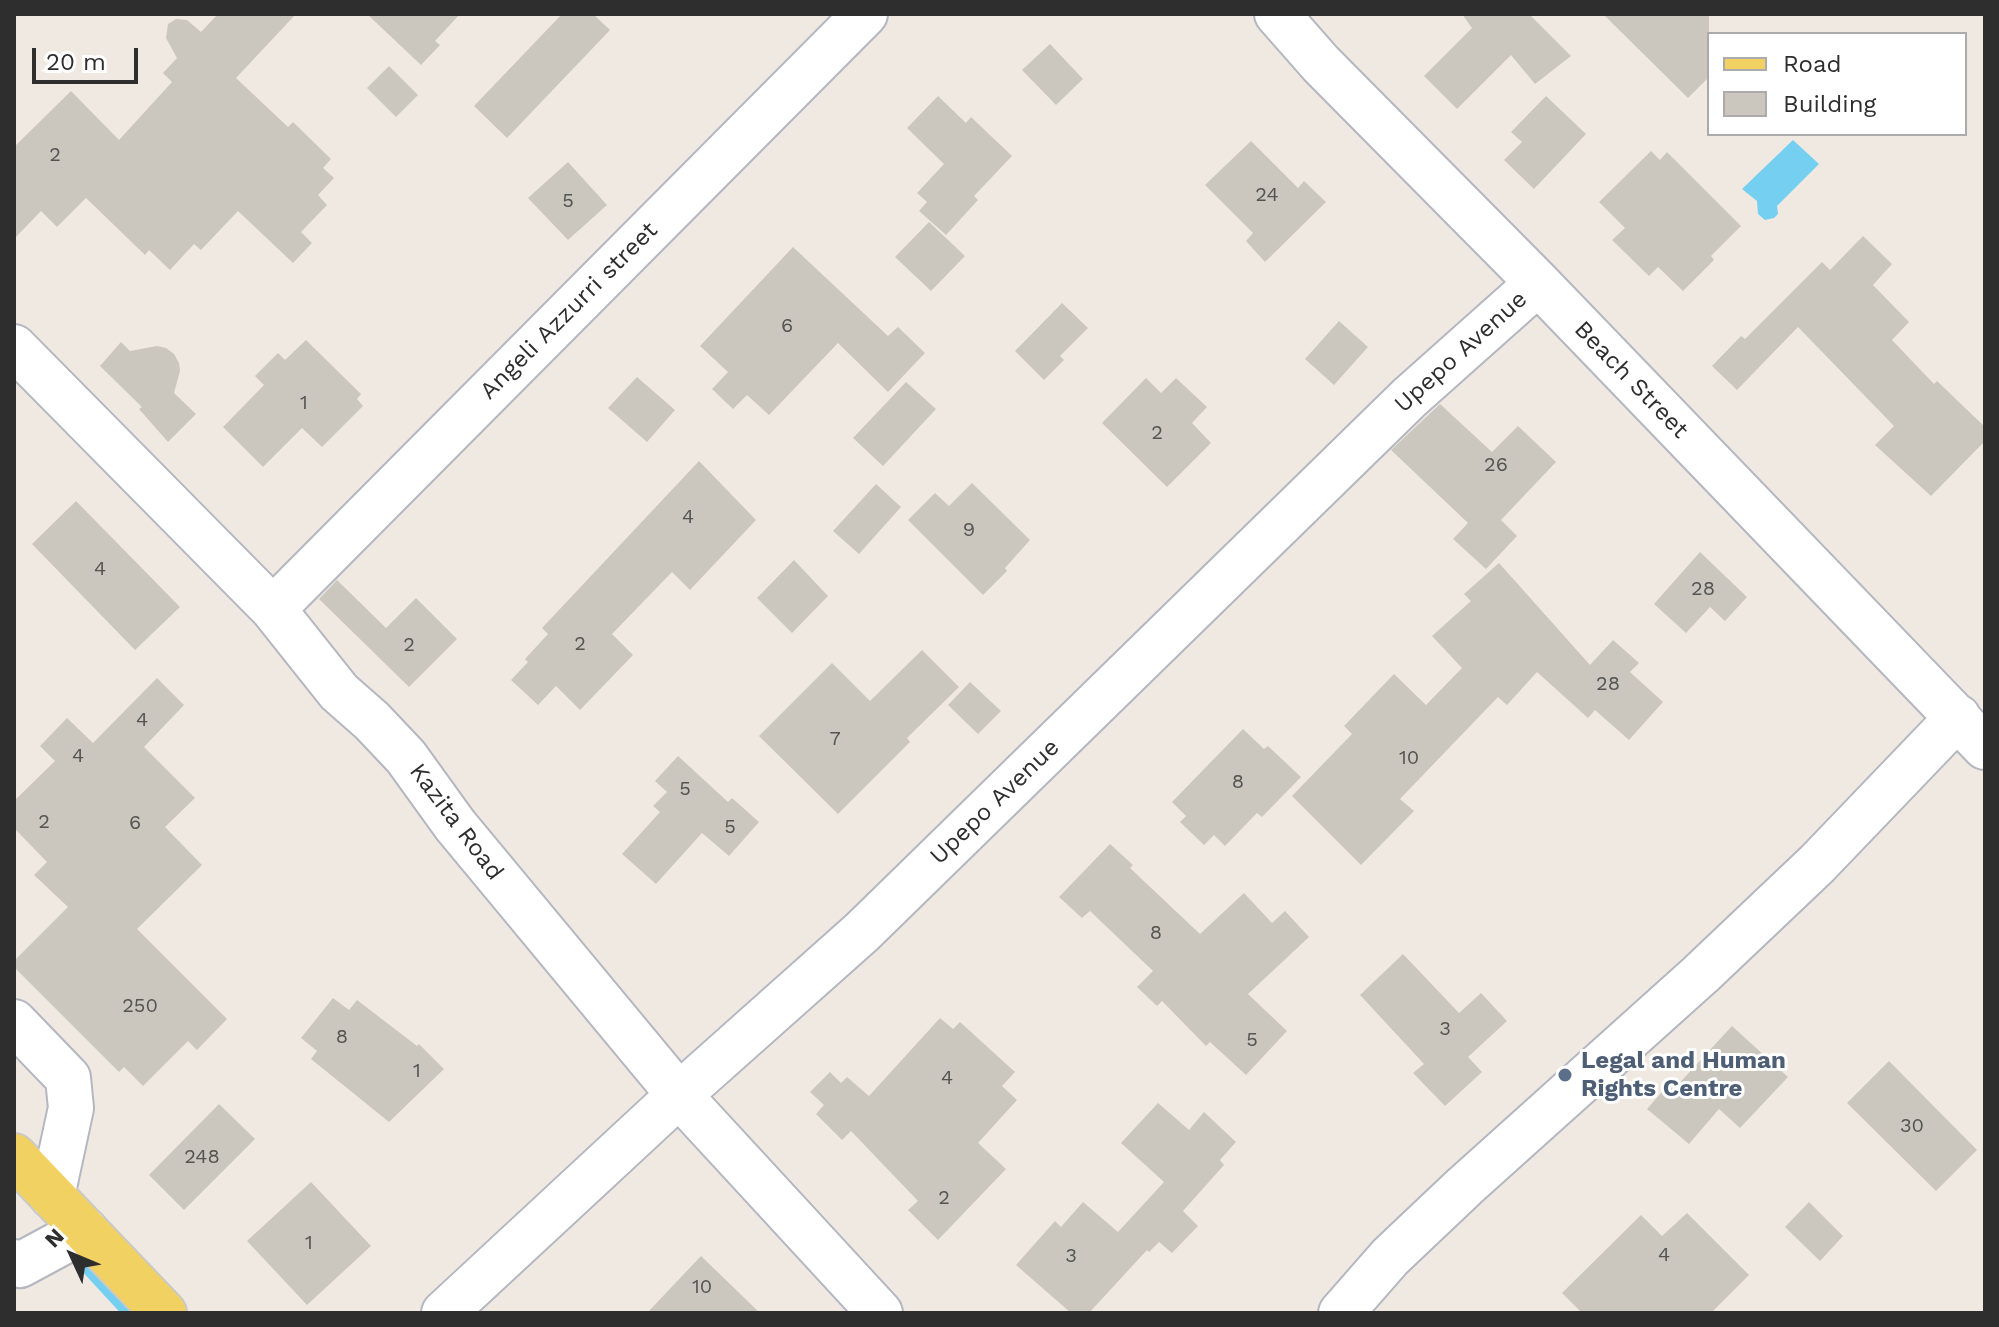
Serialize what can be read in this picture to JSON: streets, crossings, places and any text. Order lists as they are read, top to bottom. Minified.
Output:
{"streets":{"street":["Angeli Azzurri street","Upepo Avenue","Beach Street","Kazita Road"]},"crossings":[["Angeli Azzurri street","Kazita Road"],["Upepo Avenue","Beach Street"],["Upepo Avenue","Kazita Road"]],"places":["Legal and Human Rights Centre"],"house_numbers":["2","24","5","6","1","2","26","4","9","4","28","2","2","28","4","7","4","10","8","5","2","6","5","8","250","3","8","5","1","4","30","248","2","1","4","3","10"],"legend":["Road","Building"],"scale_bar":"20 m","north":"top left"}
